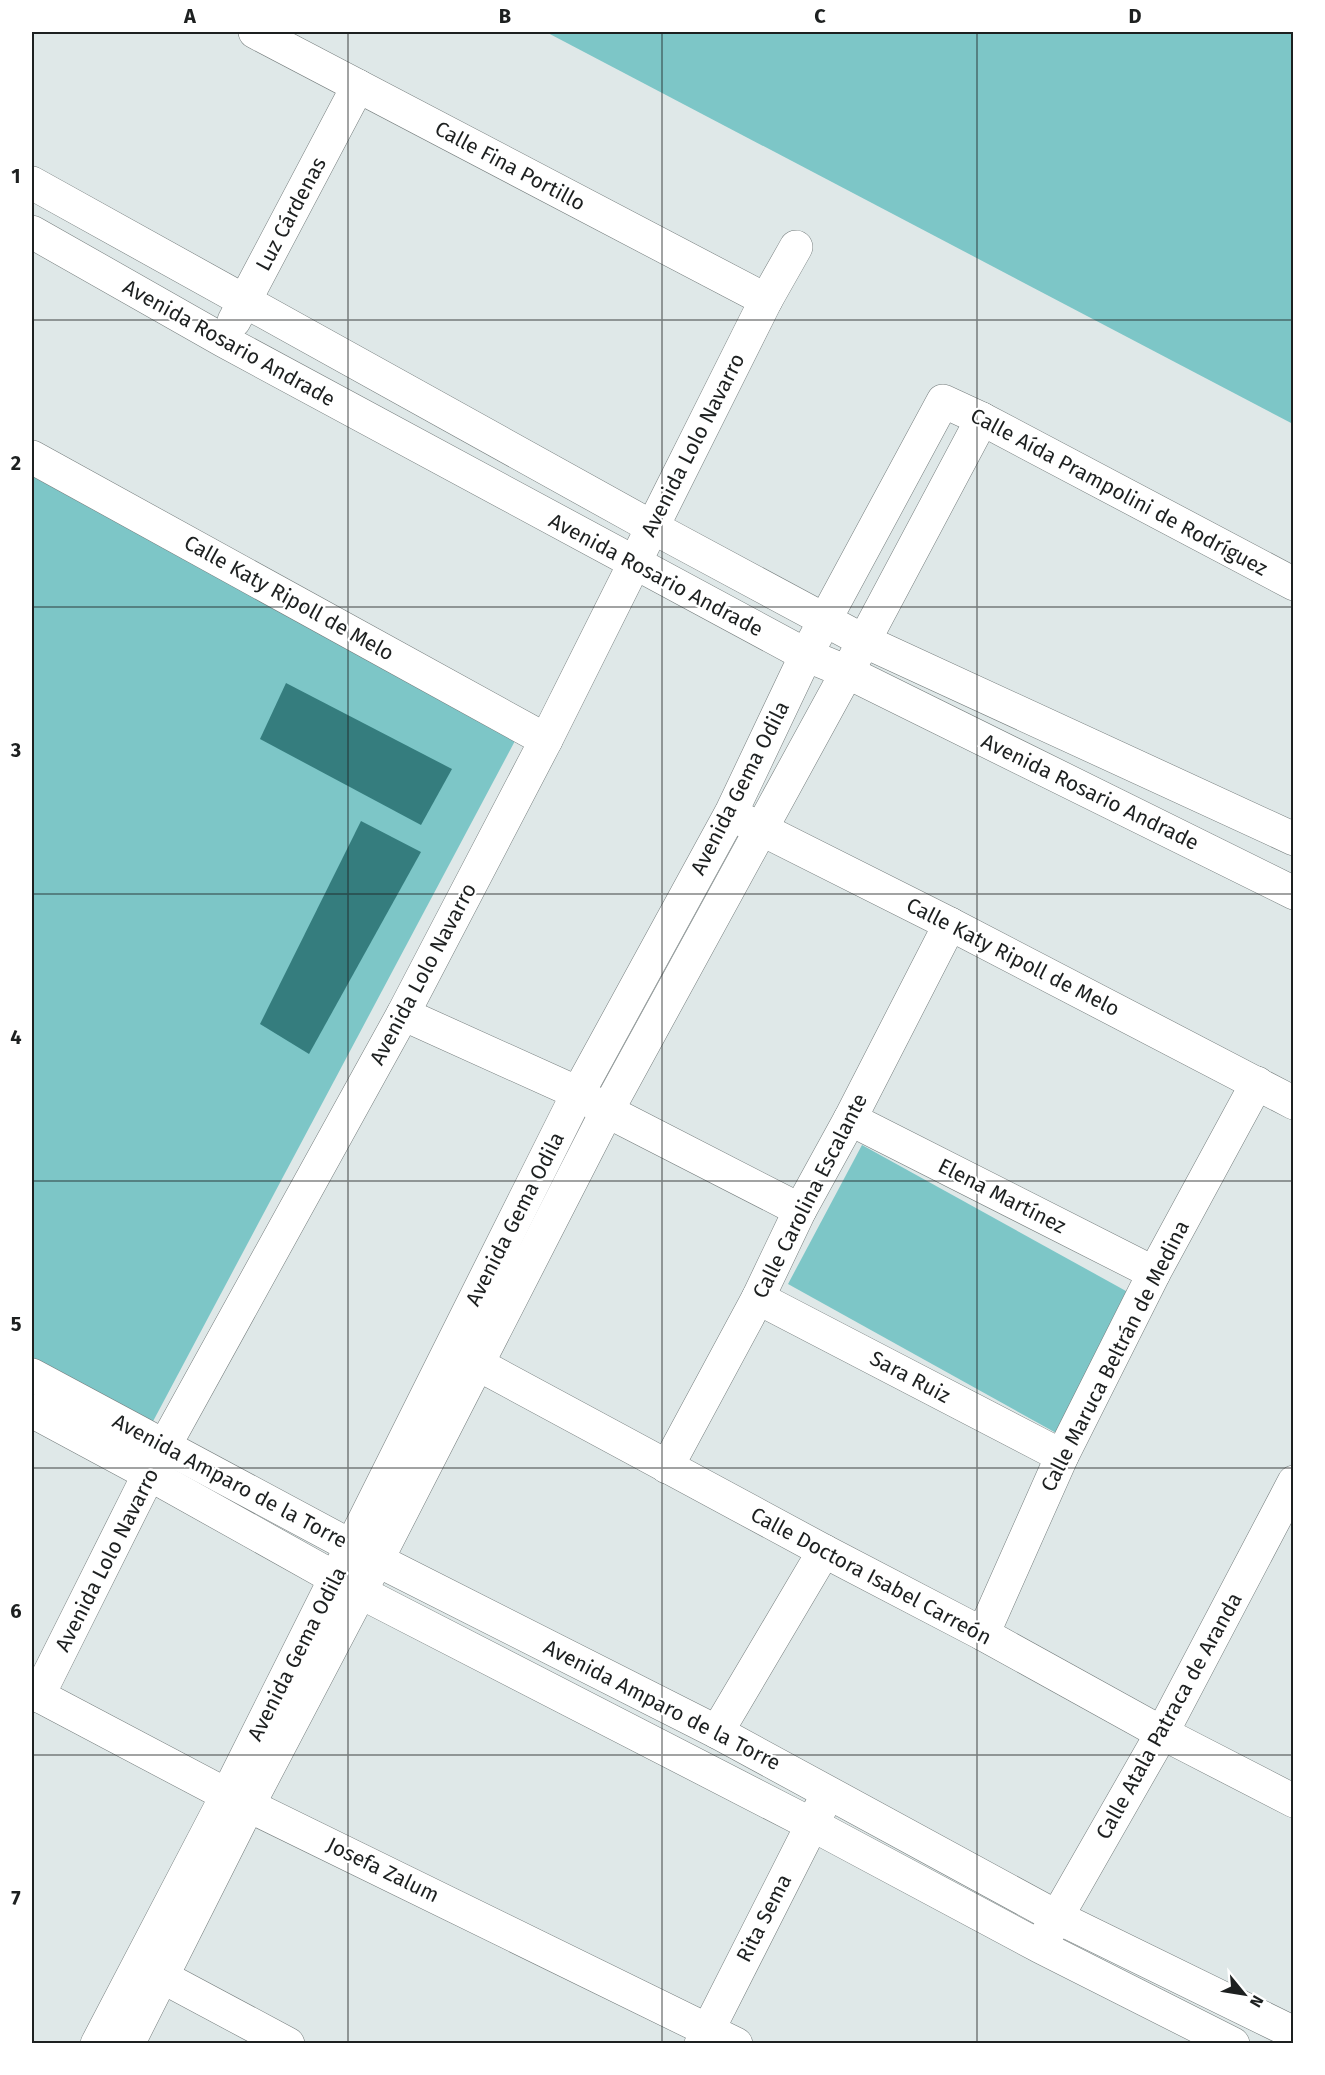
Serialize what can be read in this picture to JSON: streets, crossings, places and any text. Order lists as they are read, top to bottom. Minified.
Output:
{"streets":{"street":["Calle Fina Portillo","Luz Cárdenas","Avenida Rosario Andrade","Avenida Lolo Navarro","Calle Aída Prampolini de Rodríguez","Calle Katy Ripoll de Melo","Avenida Gema Odila","Calle Carolina Escalante","Elena Martínez","Calle Maruca Beltrán de Medina","Sara Ruiz","Avenida Amparo de la Torre","Calle Doctora Isabel Carreón","Calle Atala Patraca de Aranda","Josefa Zalum","Rita Sema"]},"crossings":[["Calle Fina Portillo","Luz Cárdenas"],["Calle Fina Portillo","Avenida Lolo Navarro"],["Luz Cárdenas","Avenida Rosario Andrade"],["Avenida Rosario Andrade","Avenida Lolo Navarro"],["Avenida Rosario Andrade","Avenida Gema Odila"],["Avenida Lolo Navarro","Calle Katy Ripoll de Melo"],["Avenida Lolo Navarro","Avenida Amparo de la Torre"],["Avenida Lolo Navarro","Josefa Zalum"],["Calle Aída Prampolini de Rodríguez","Avenida Gema Odila"],["Calle Katy Ripoll de Melo","Avenida Gema Odila"],["Calle Katy Ripoll de Melo","Calle Carolina Escalante"],["Calle Katy Ripoll de Melo","Calle Maruca Beltrán de Medina"],["Avenida Gema Odila","Avenida Amparo de la Torre"],["Avenida Gema Odila","Calle Doctora Isabel Carreón"],["Avenida Gema Odila","Josefa Zalum"],["Calle Carolina Escalante","Elena Martínez"],["Calle Carolina Escalante","Sara Ruiz"],["Calle Carolina Escalante","Calle Doctora Isabel Carreón"],["Elena Martínez","Calle Maruca Beltrán de Medina"],["Calle Maruca Beltrán de Medina","Sara Ruiz"],["Calle Maruca Beltrán de Medina","Calle Doctora Isabel Carreón"],["Avenida Amparo de la Torre","Calle Atala Patraca de Aranda"],["Avenida Amparo de la Torre","Rita Sema"],["Calle Doctora Isabel Carreón","Calle Atala Patraca de Aranda"],["Josefa Zalum","Rita Sema"]],"north":"bottom right","grid":{"columns":["A","B","C","D"],"rows":["1","2","3","4","5","6","7"]}}
